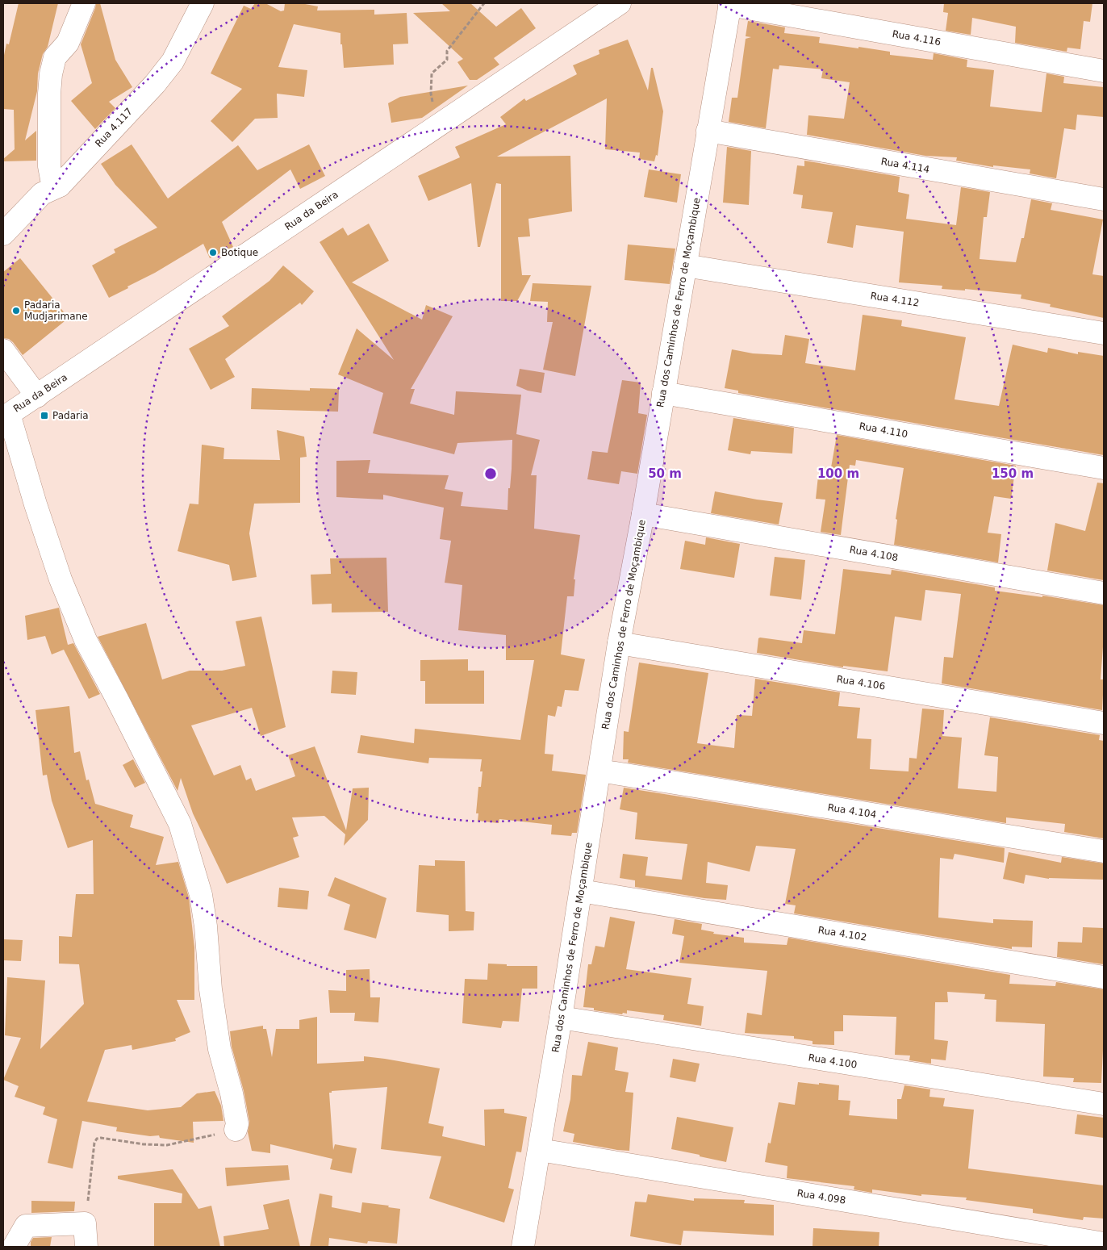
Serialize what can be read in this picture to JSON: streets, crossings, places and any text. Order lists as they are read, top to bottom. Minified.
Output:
{"streets":{"street":["Rua 4.116","Rua 4.117","Rua 4.114","Rua da Beira","Rua 4.112","Rua dos Caminhos de Ferro de Moçambique","Rua 4.110","Rua 4.108","Rua 4.106","Rua 4.104","Rua 4.102","Rua 4.100","Rua 4.098"]},"crossings":[["Rua 4.116","Rua dos Caminhos de Ferro de Moçambique"],["Rua 4.114","Rua dos Caminhos de Ferro de Moçambique"],["Rua 4.112","Rua dos Caminhos de Ferro de Moçambique"],["Rua dos Caminhos de Ferro de Moçambique","Rua 4.110"],["Rua dos Caminhos de Ferro de Moçambique","Rua 4.108"],["Rua dos Caminhos de Ferro de Moçambique","Rua 4.106"],["Rua dos Caminhos de Ferro de Moçambique","Rua 4.104"],["Rua dos Caminhos de Ferro de Moçambique","Rua 4.102"],["Rua dos Caminhos de Ferro de Moçambique","Rua 4.100"],["Rua dos Caminhos de Ferro de Moçambique","Rua 4.098"]],"places":{"other":["Botique","Padaria Mudjarimane"],"transit":["Padaria"]},"rings":["50 m","100 m","150 m"]}
